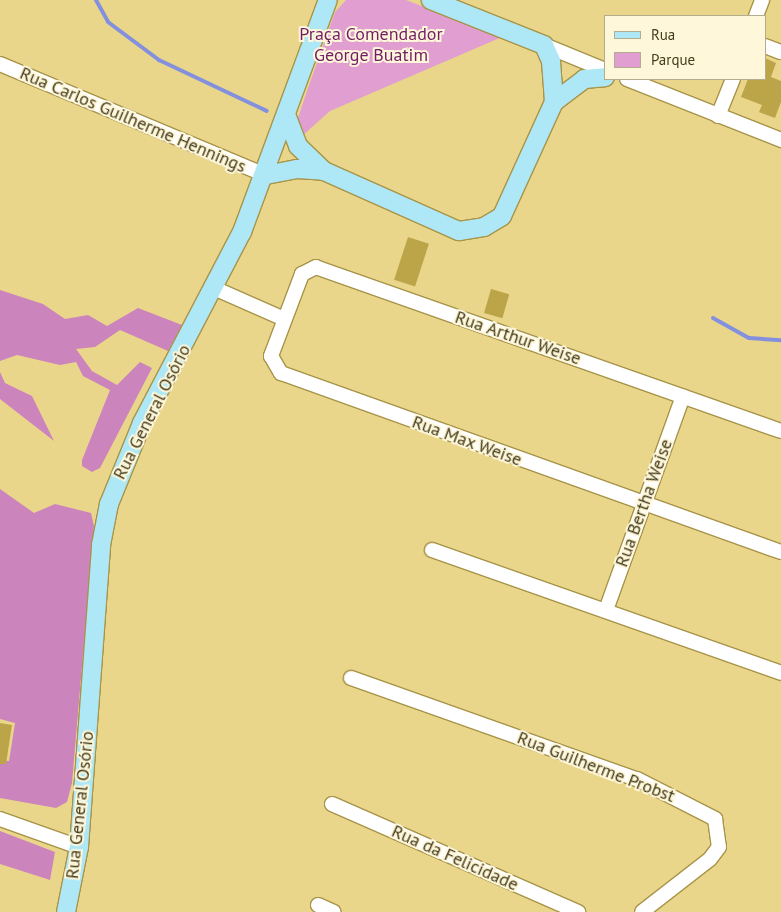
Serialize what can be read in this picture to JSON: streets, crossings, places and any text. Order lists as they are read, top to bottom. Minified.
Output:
{"streets":{"main road":["Rua General Osório"],"street":["Rua Carlos Guilherme Hennings","Rua Arthur Weise","Rua Max Weise","Rua Bertha Weise","Rua Guilherme Probst","Rua da Felicidade"]},"crossings":[["Rua Carlos Guilherme Hennings","Rua General Osório"],["Rua Arthur Weise","Rua Max Weise"],["Rua Arthur Weise","Rua Bertha Weise"],["Rua Max Weise","Rua Bertha Weise"]],"parks":["Praça Comendador George Buatim"],"legend":["Rua","Parque"]}
